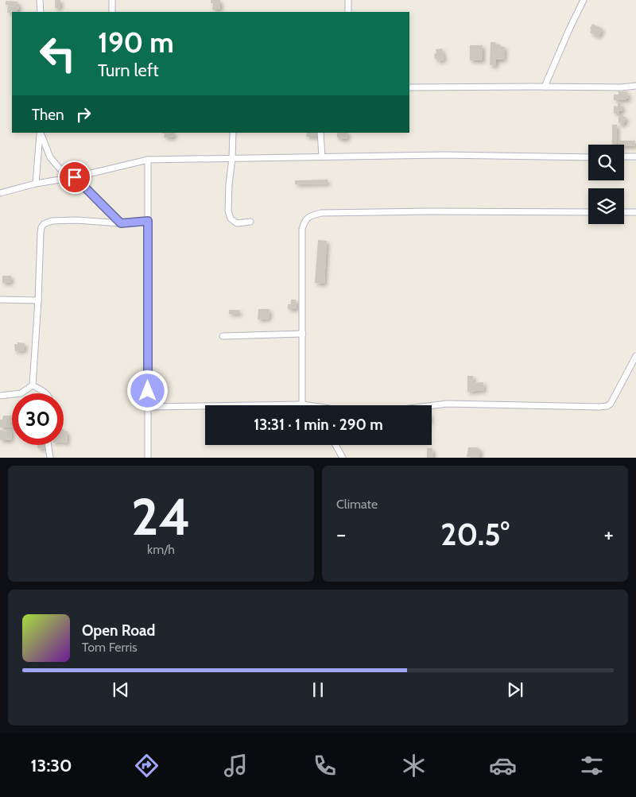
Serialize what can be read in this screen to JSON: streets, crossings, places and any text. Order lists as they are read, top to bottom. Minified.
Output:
{"page":{"turn":["190 m","Turn left"],"then":"Then","limit":"30","trip":"13:31 · 1 min · 290 m","tile":[["24","km/h"],"Climate"],"heat":["−","20.5°","+"],"song":["Open Road","Tom Ferris"],"tabs":"13:30"}}
